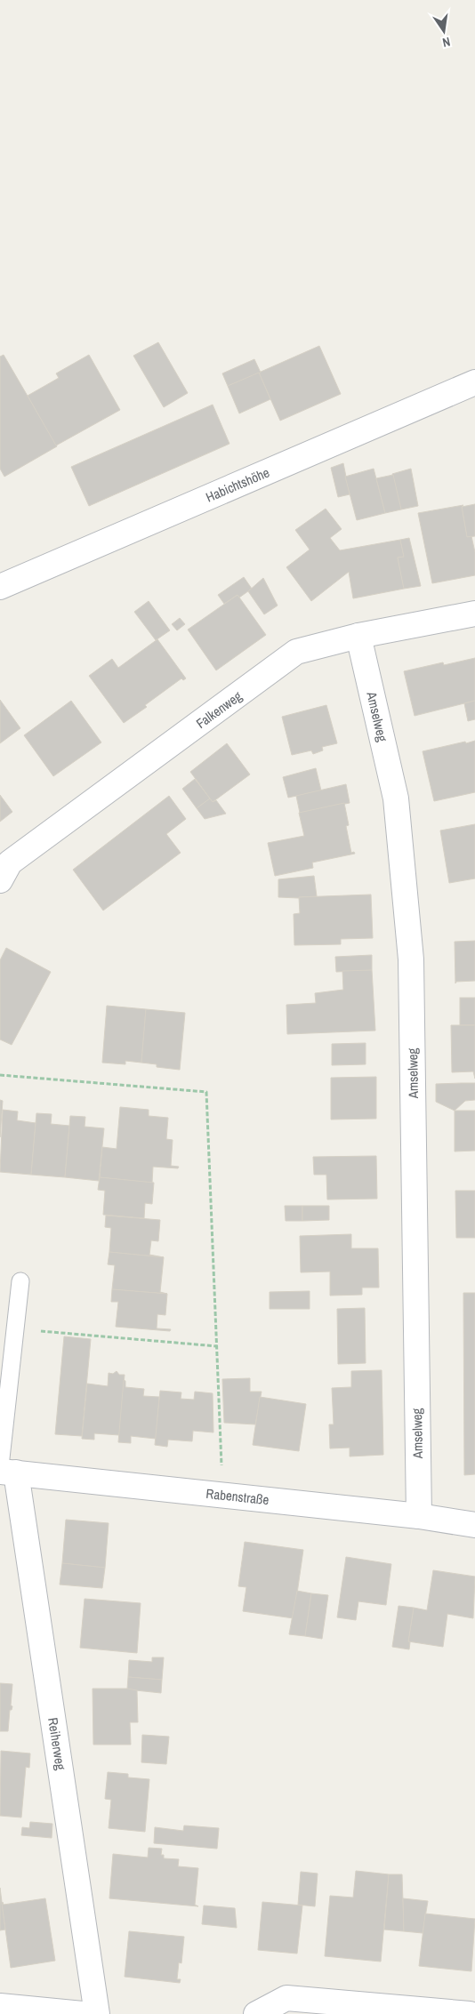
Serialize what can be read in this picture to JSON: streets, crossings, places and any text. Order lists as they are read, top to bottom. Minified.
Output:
{"streets":{"street":["Habichtshöhe","Falkenweg","Amselweg","Rabenstraße","Reiherweg"]},"crossings":[["Falkenweg","Amselweg"],["Amselweg","Rabenstraße"],["Rabenstraße","Reiherweg"]],"north":"bottom"}
